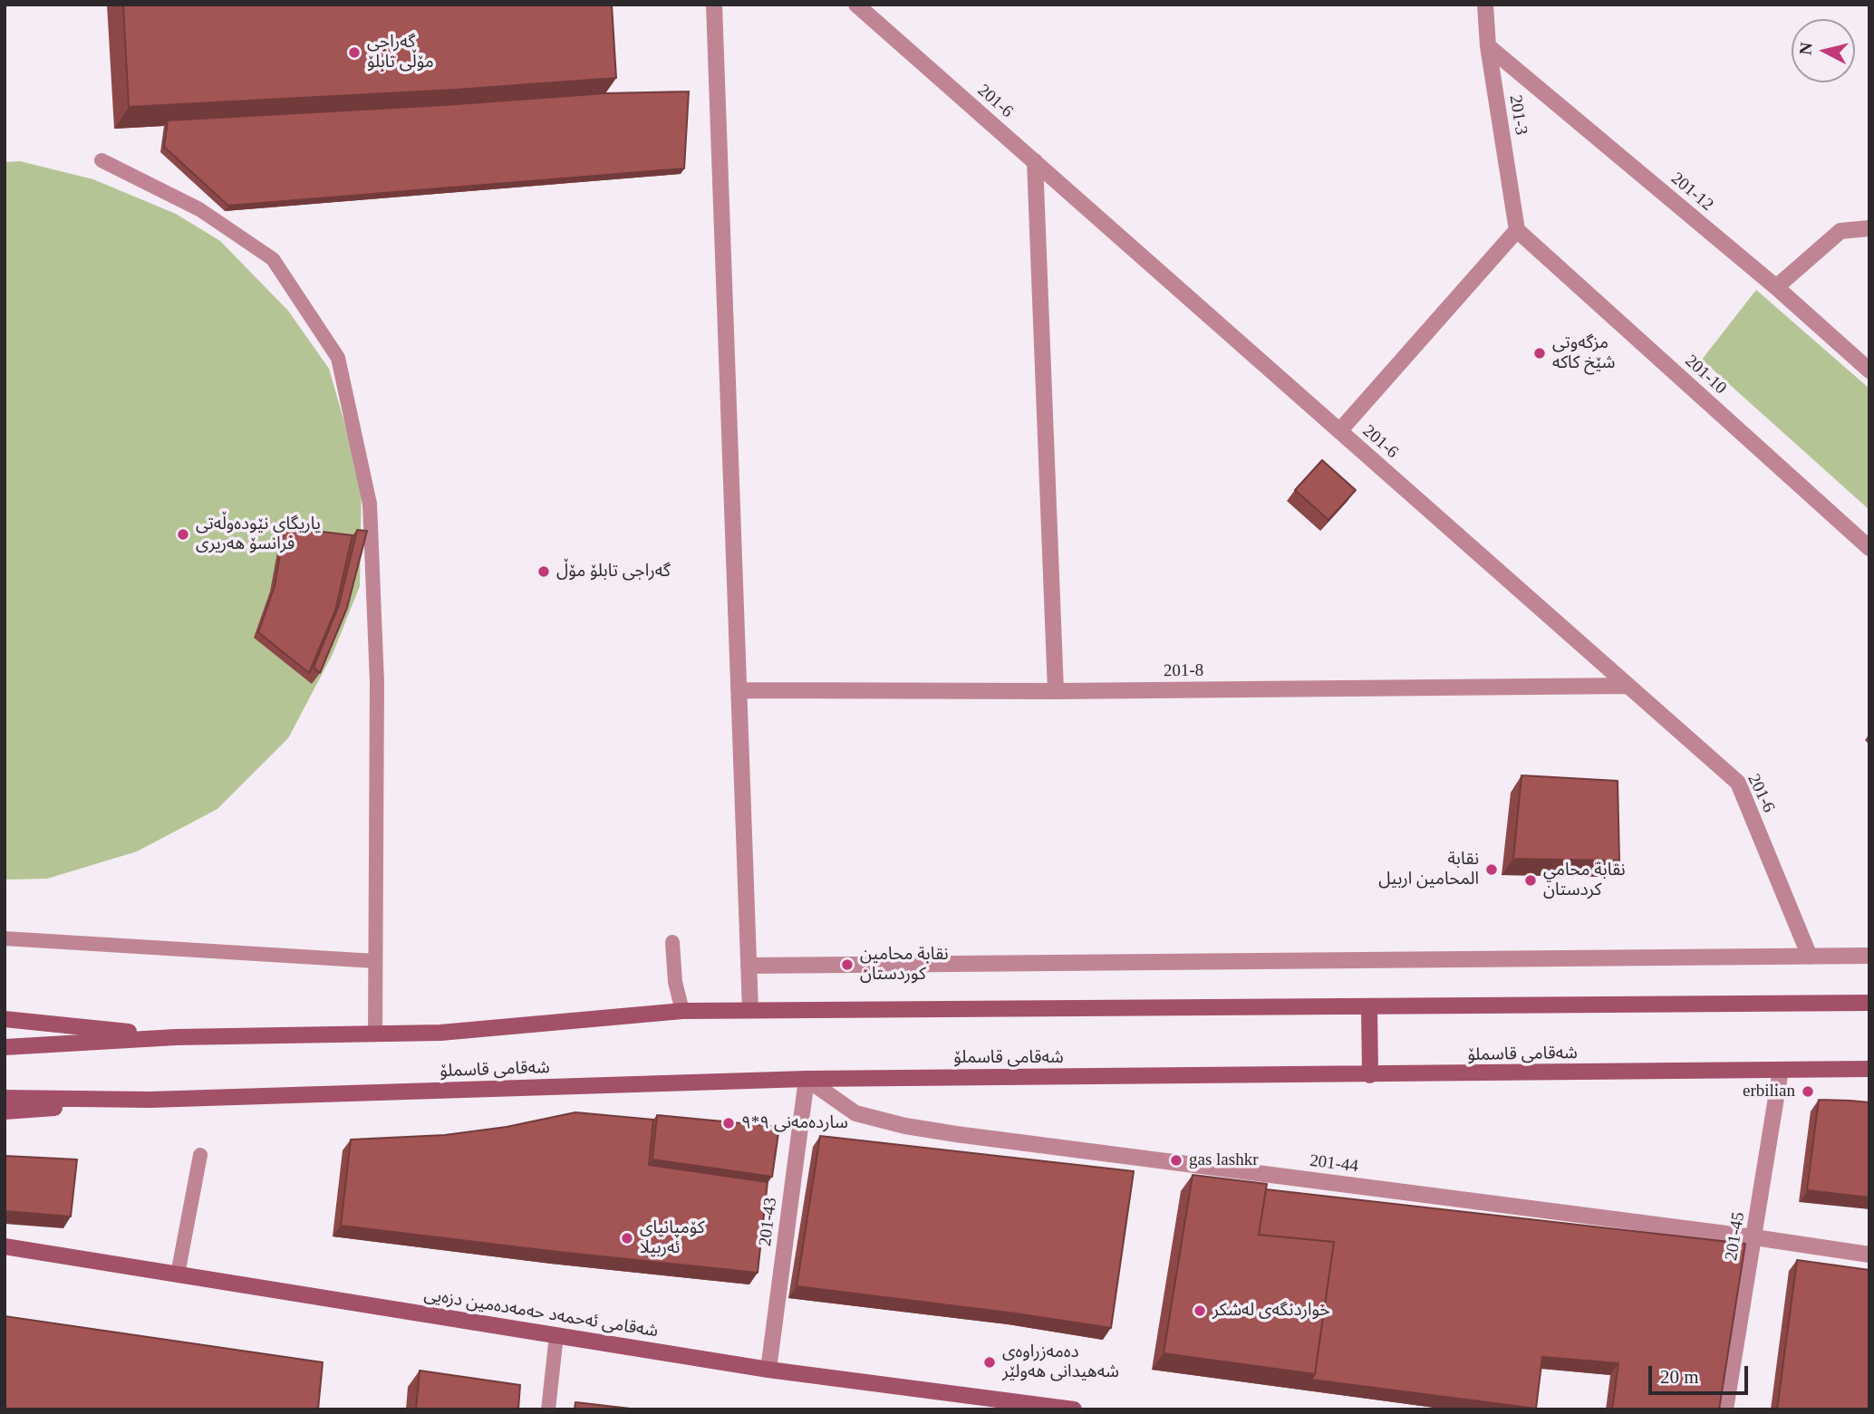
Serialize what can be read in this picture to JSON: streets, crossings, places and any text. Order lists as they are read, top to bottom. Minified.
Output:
{"streets":{"main road":["شەقامی قاسملۆ","شەقامی ئەحمەد حەمەدەمین دزەیی"],"street":["201-6","201-3","201-12","201-10","201-8","201-44","201-43","201-45"]},"crossings":[["201-6","201-8"],["201-3","201-12"],["201-3","201-10"],["شەقامی قاسملۆ","201-44"],["شەقامی قاسملۆ","201-43"],["شەقامی قاسملۆ","201-45"],["201-44","201-43"],["201-44","201-45"],["201-43","شەقامی ئەحمەد حەمەدەمین دزەیی"]],"places":["گەراجی مۆڵی تابلۆ","مزگه‌وتی شێخ كاكه","یاریگای نێودەوڵەتی فرانسۆ هەریری","گەراجی تابلۆ مۆڵ","نقابة المحامين اربيل","نقابة محامي كردستان","نقابة محامين كوردستان","erbilian","ساردەمەنی ٩*٩","gas lashkr","کۆمپانیای ئەربیلا","خواردنگەی لەشکر","دەمەزراوەی شەهیدانی هەولێر"],"scale_bar":"20 m","north":"left"}
